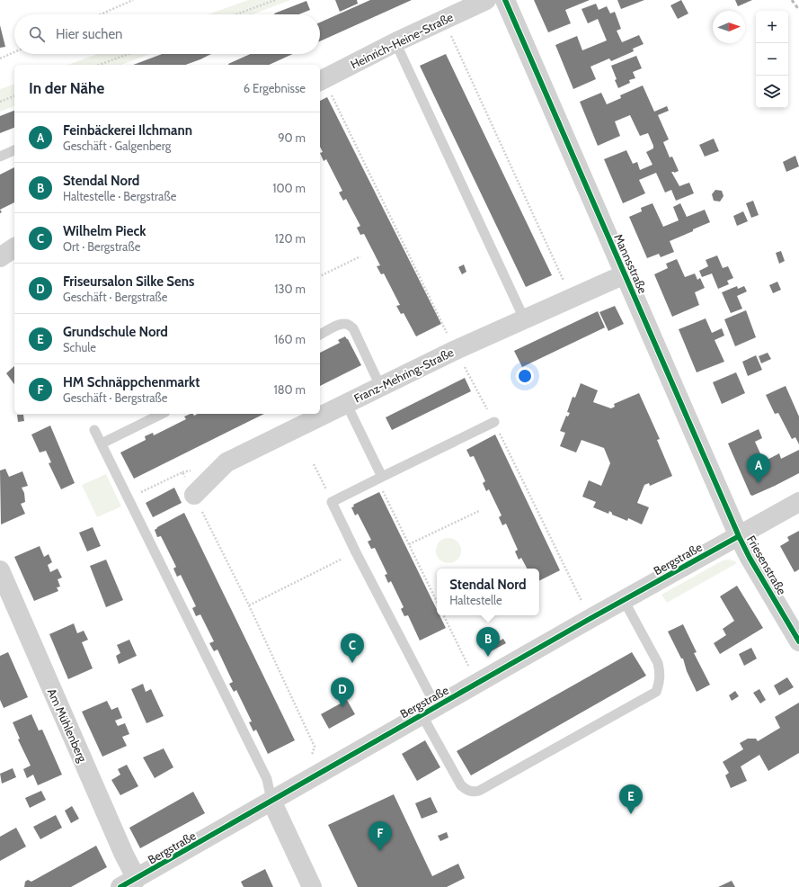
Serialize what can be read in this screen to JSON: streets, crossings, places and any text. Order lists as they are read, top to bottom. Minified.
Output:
{"streets":{"street":["Heinrich-Heine-Straße","Mannsstraße","Franz-Mehring-Straße","Bergstraße","Friesenstraße","Am Mühlenberg"]},"crossings":[["Mannsstraße","Franz-Mehring-Straße"],["Mannsstraße","Bergstraße"],["Mannsstraße","Friesenstraße"],["Bergstraße","Friesenstraße"],["Bergstraße","Am Mühlenberg"]],"north":"right","page":{"map_buttons":["+","−"],"search":"Hier suchen","heading":["In der Nähe","6 Ergebnisse"],"list":[{"mark":"A","name":"Feinbäckerei Ilchmann","note":"Geschäft · Galgenberg","value":"90 m"},{"mark":"B","name":"Stendal Nord","note":"Haltestelle · Bergstraße","value":"100 m"},{"mark":"C","name":"Wilhelm Pieck","note":"Ort · Bergstraße","value":"120 m"},{"mark":"D","name":"Friseursalon Silke Sens","note":"Geschäft · Bergstraße","value":"130 m"},{"mark":"E","name":"Grundschule Nord","note":"Schule","value":"160 m"},{"mark":"F","name":"HM Schnäppchenmarkt","note":"Geschäft · Bergstraße","value":"180 m"}],"pins":["A","B","C","D","E","F"],"popup":["Stendal Nord","Haltestelle"]}}
